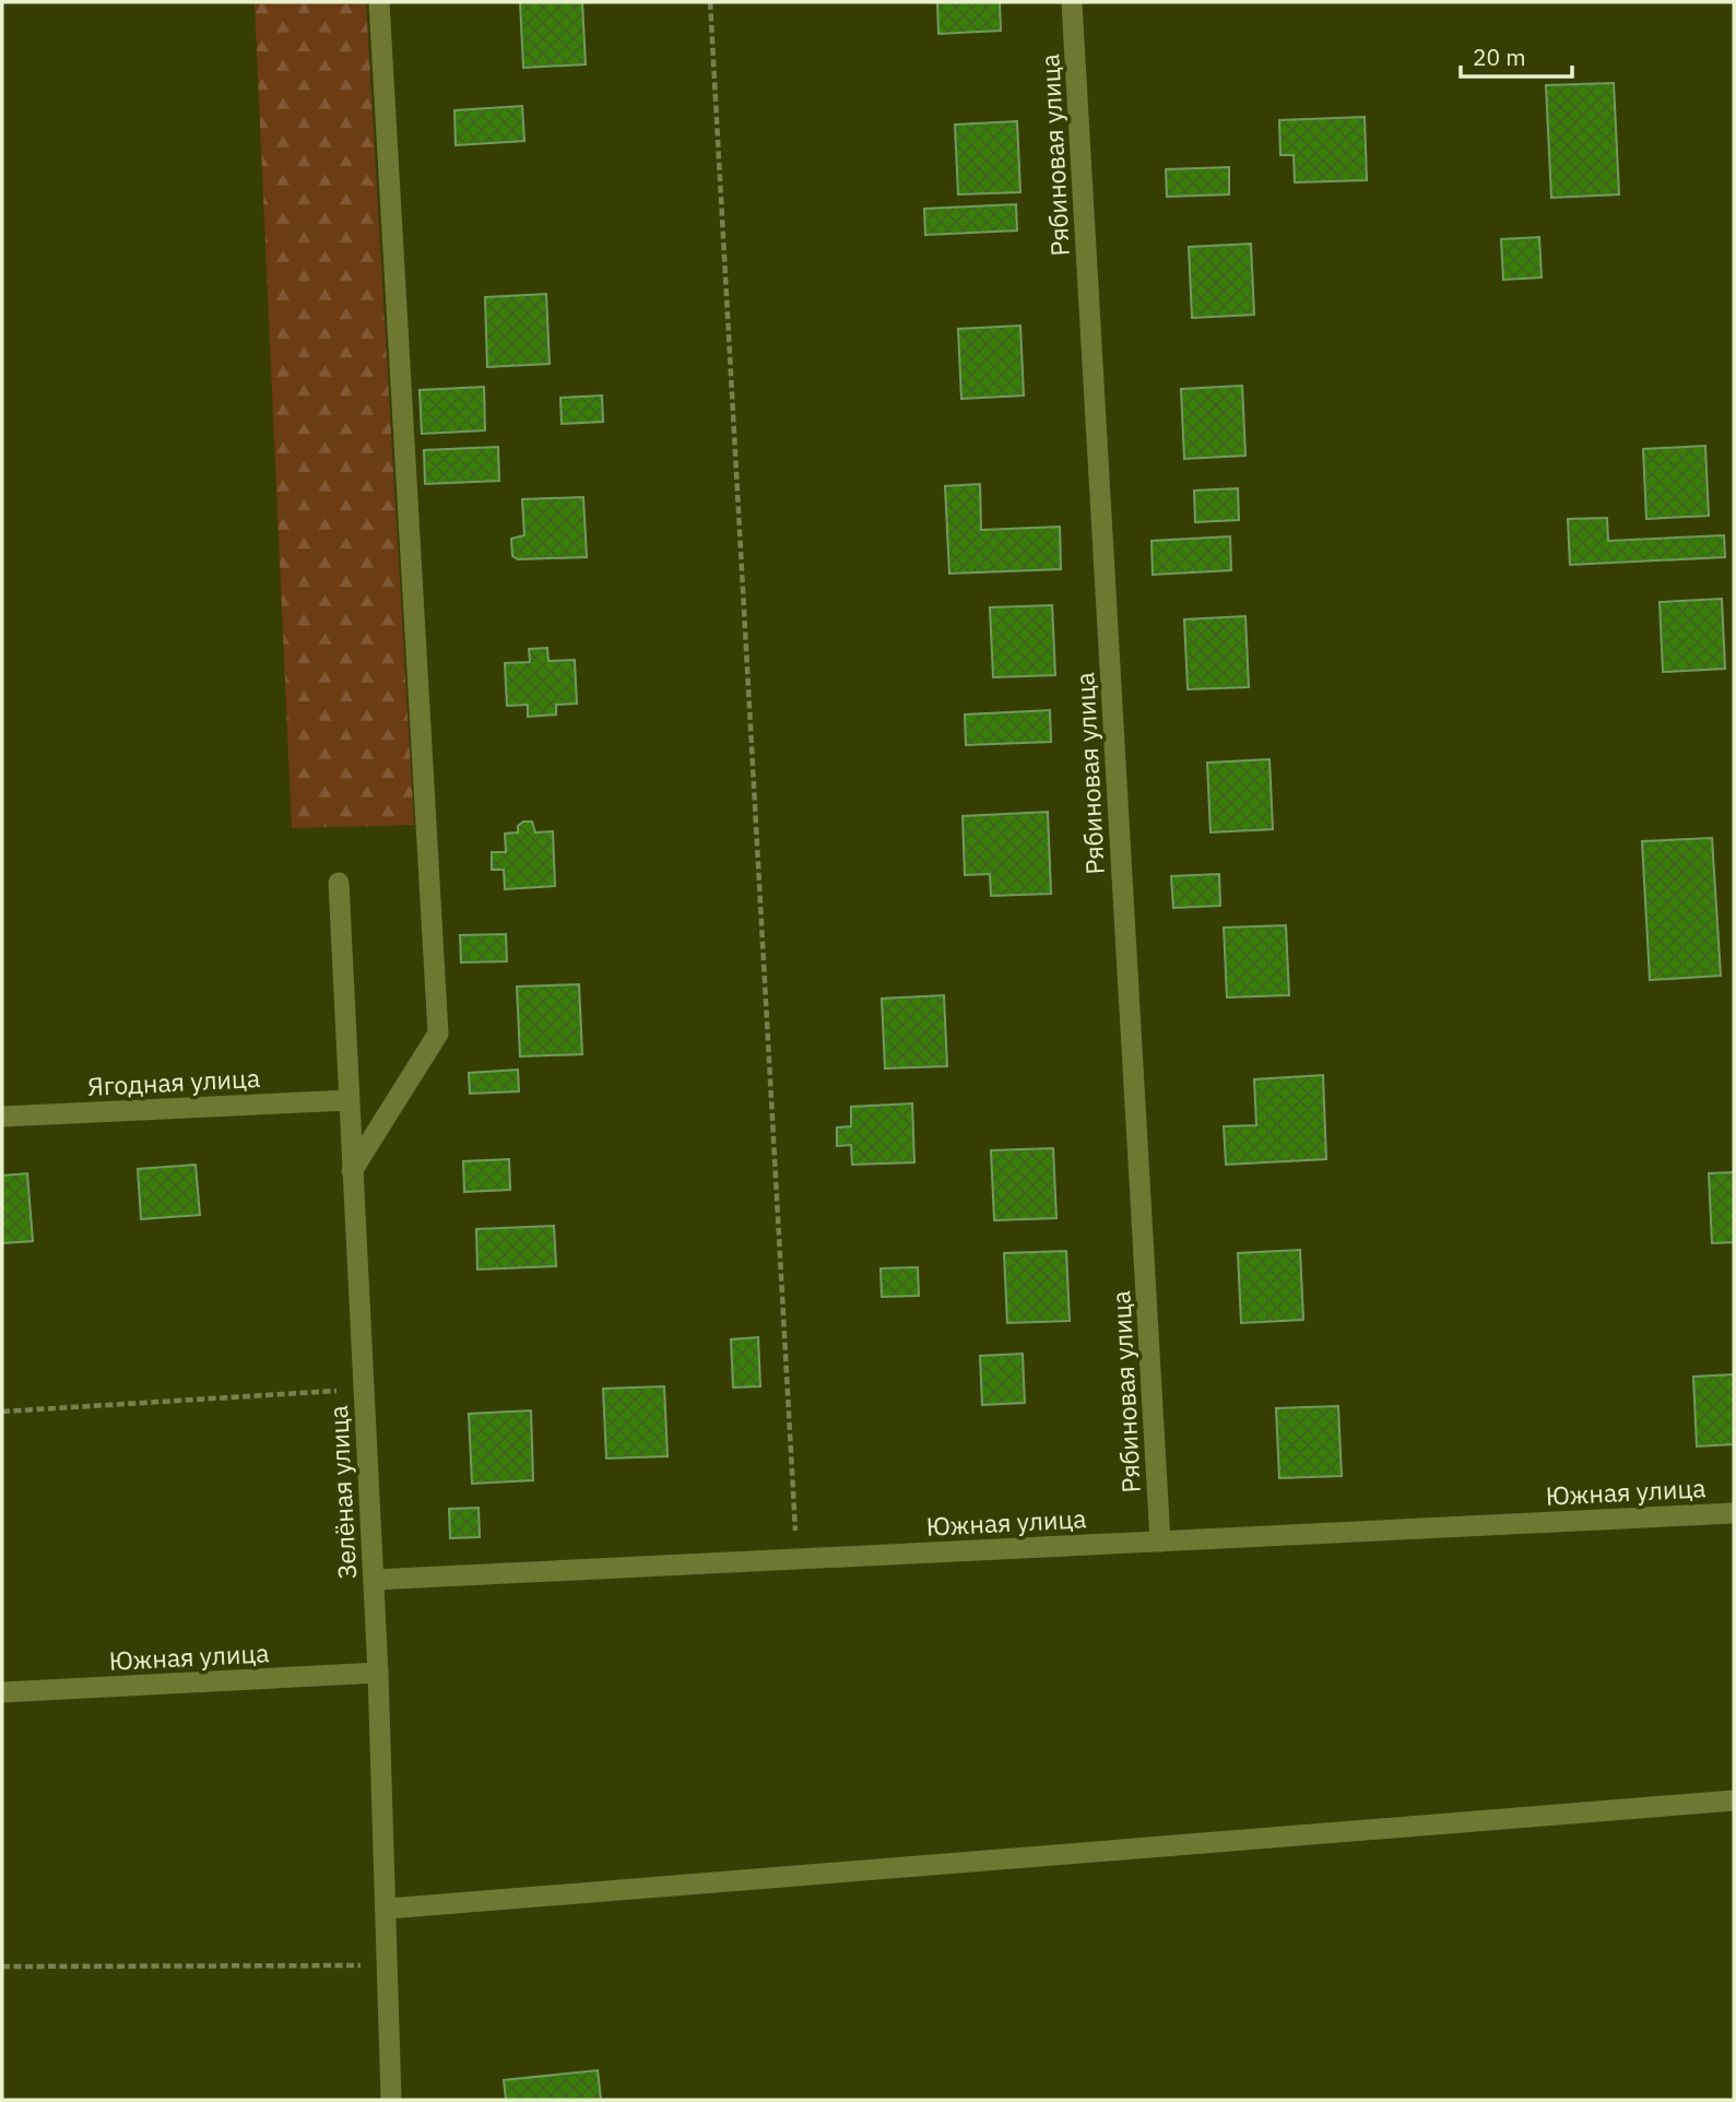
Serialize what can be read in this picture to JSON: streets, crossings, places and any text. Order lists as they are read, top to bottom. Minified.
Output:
{"streets":{"street":["Рябиновая улица","Ягодная улица","Южная улица","Зелёная улица"]},"crossings":[["Рябиновая улица","Южная улица"],["Ягодная улица","Зелёная улица"],["Южная улица","Зелёная улица"]],"scale_bar":"20 m"}
